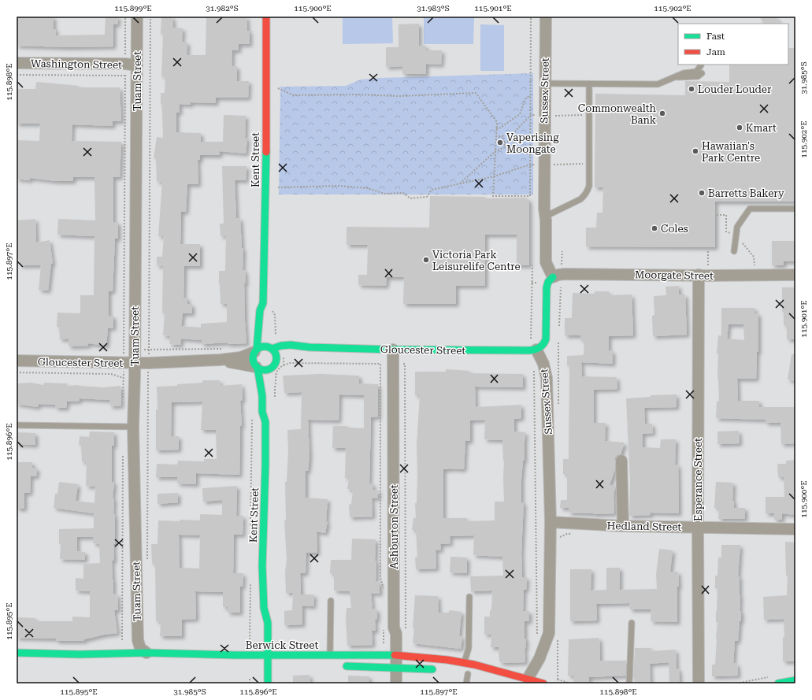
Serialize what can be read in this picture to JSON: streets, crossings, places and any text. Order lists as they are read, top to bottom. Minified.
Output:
{"streets":{"main road":["Kent Street","Gloucester Street","Berwick Street"],"street":["Washington Street","Tuam Street","Sussex Street","Moorgate Street","Esperance Street","Hedland Street","Ashburton Street"]},"crossings":[["Washington Street","Tuam Street"],["Tuam Street","Gloucester Street"],["Tuam Street","Berwick Street"],["Sussex Street","Moorgate Street"],["Sussex Street","Gloucester Street"],["Sussex Street","Hedland Street"],["Sussex Street","Berwick Street"],["Kent Street","Gloucester Street"],["Kent Street","Berwick Street"],["Moorgate Street","Esperance Street"],["Gloucester Street","Ashburton Street"],["Esperance Street","Hedland Street"],["Ashburton Street","Berwick Street"]],"places":["Louder Louder","Commonwealth Bank","Kmart","Vaperising Moongate","Hawaiian's Park Centre","Barretts Bakery","Coles","Victoria Park Leisurelife Centre"],"legend":["Fast","Jam"],"coordinates":["115.899°E","31.982°S","115.900°E","31.983°S","115.901°E","115.902°E","31.985°S","115.898°E","115.897°E","115.896°E","115.895°E"]}
